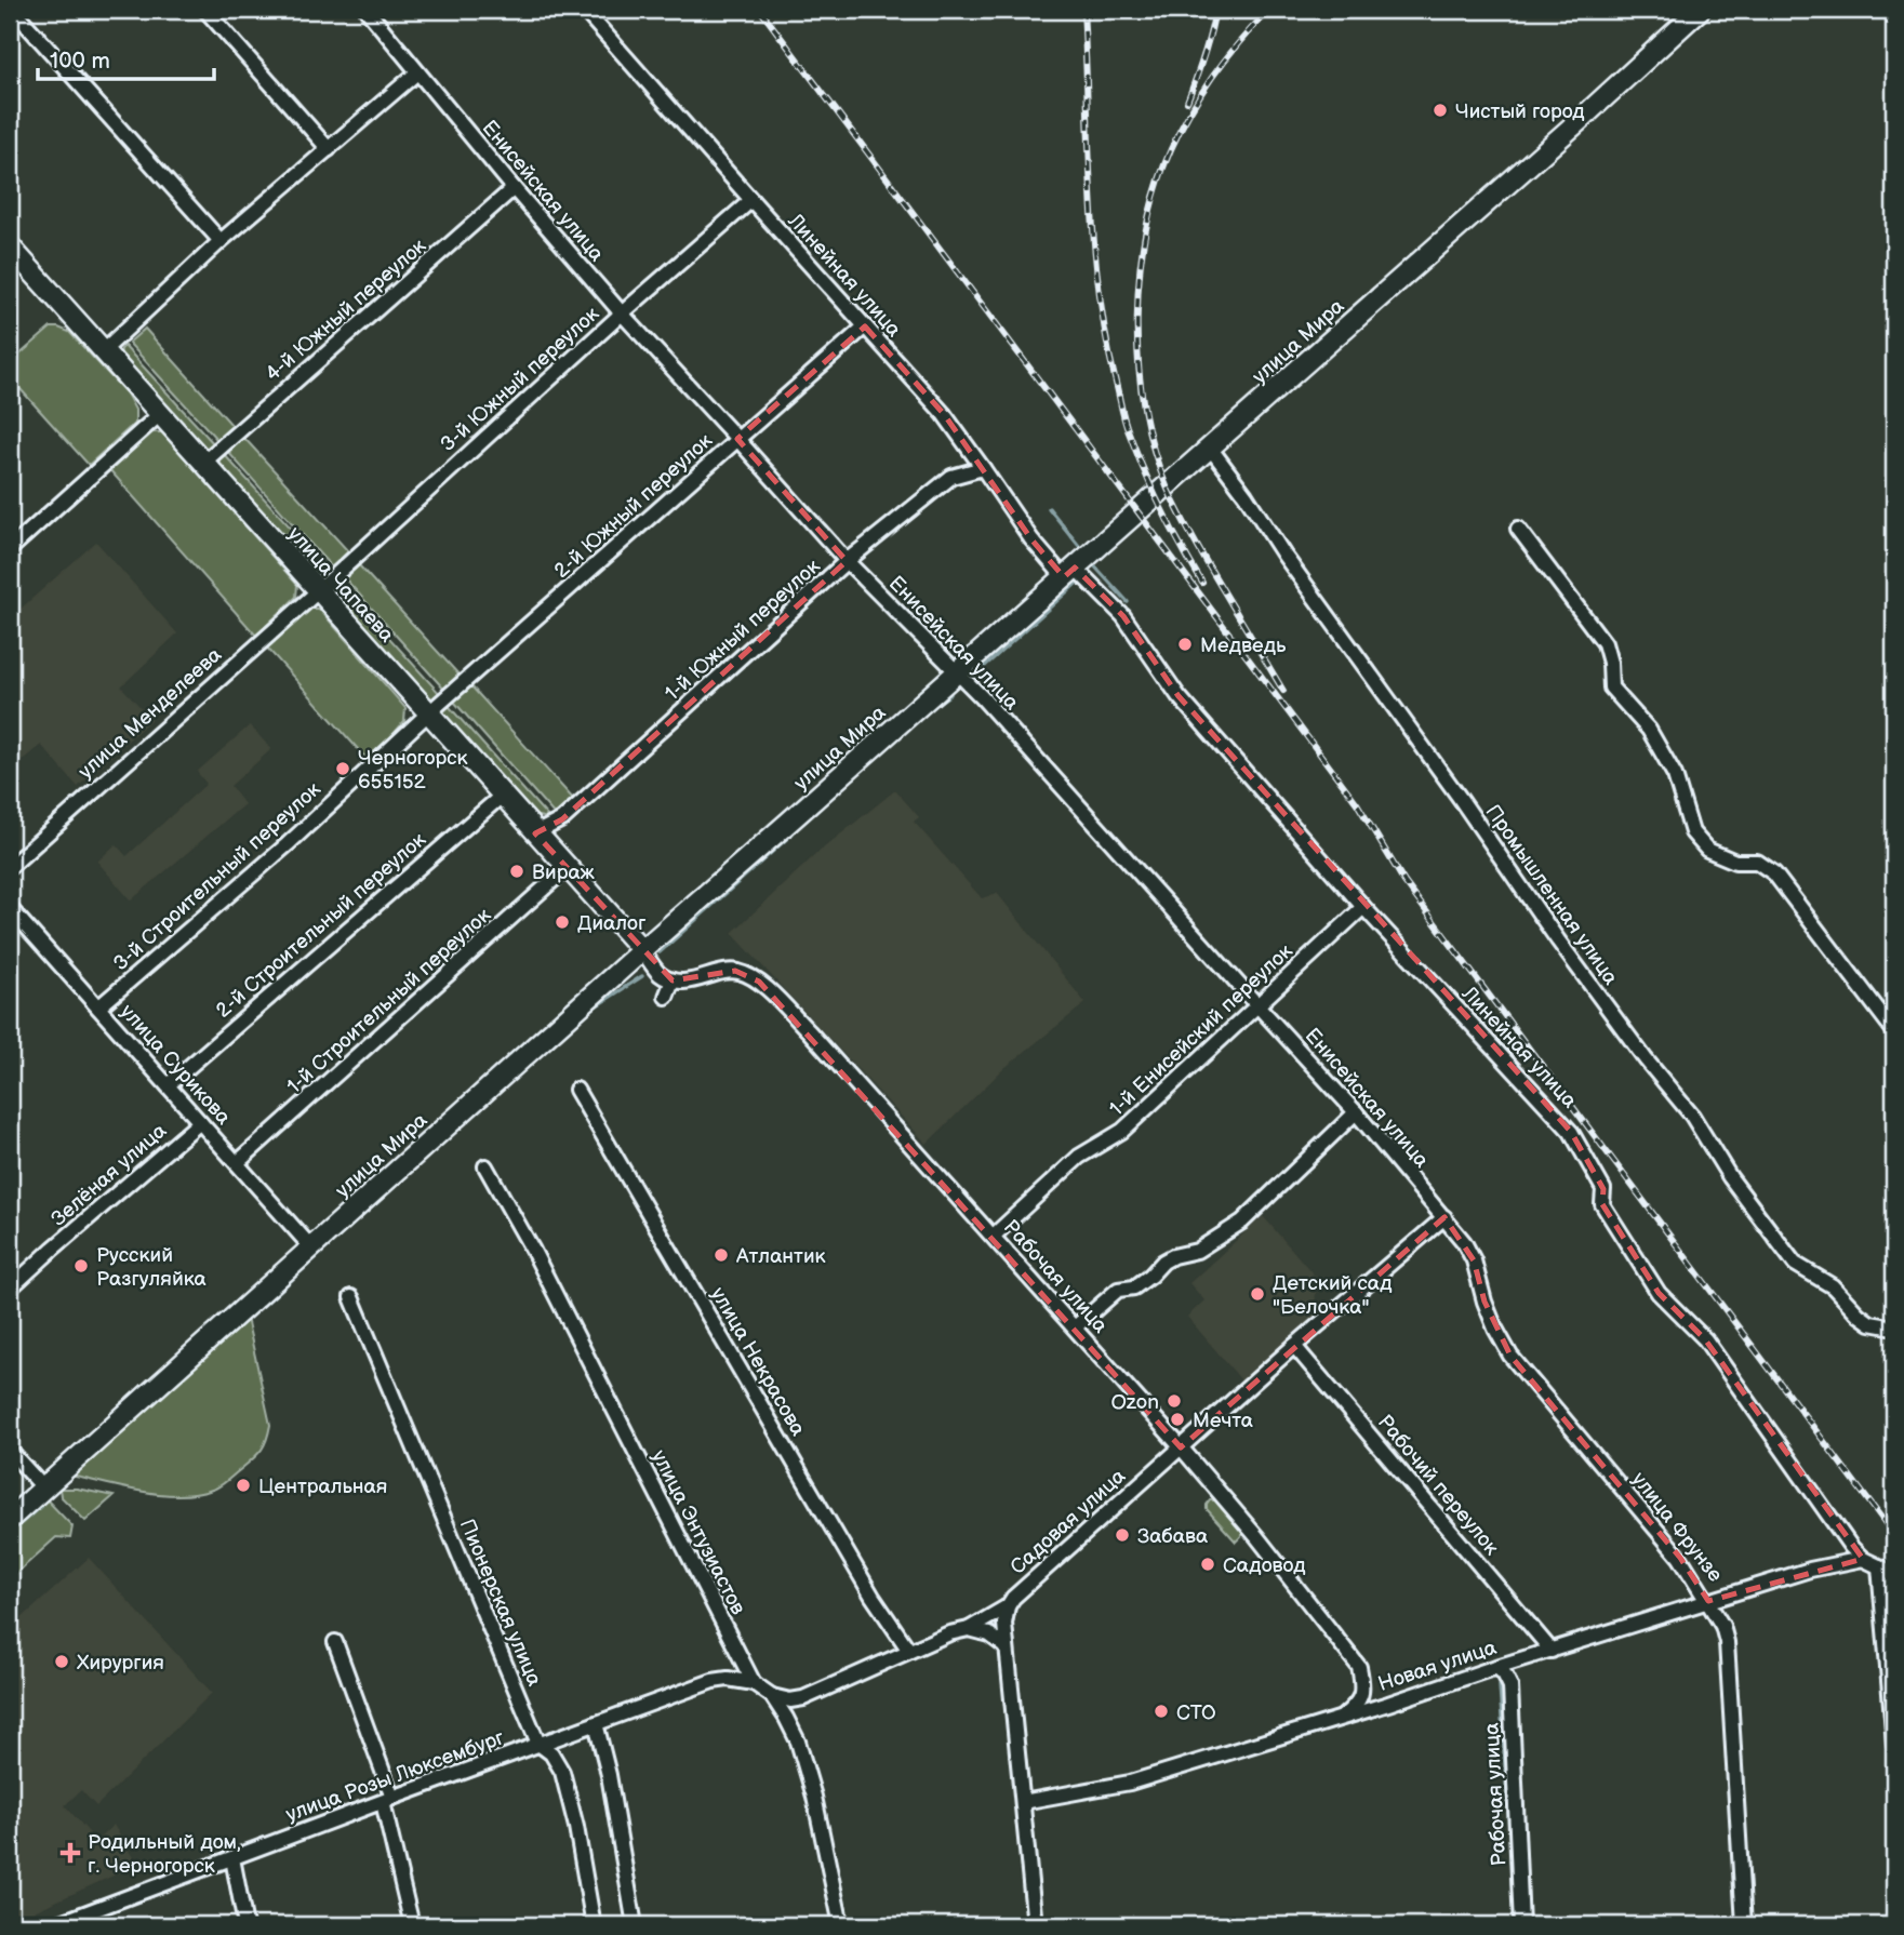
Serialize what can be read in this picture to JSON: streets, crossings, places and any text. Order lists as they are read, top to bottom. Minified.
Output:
{"streets":{"main road":["улица Мира","улица Чапаева"],"street":["Енисейская улица","Линейная улица","4-й Южный переулок","3-й Южный переулок","2-й Южный переулок","1-й Южный переулок","улица Менделеева","3-й Строительный переулок","Промышленная улица","2-й Строительный переулок","1-й Строительный переулок","1-й Енисейский переулок","улица Сурикова","Зелёная улица","Рабочая улица","улица Некрасова","Рабочий переулок","Садовая улица","улица Фрунзе","улица Энтузиастов","Пионерская улица","Новая улица","улица Розы Люксембург"]},"crossings":[["Енисейская улица","4-й Южный переулок"],["Енисейская улица","улица Мира"],["Енисейская улица","3-й Южный переулок"],["Енисейская улица","2-й Южный переулок"],["Енисейская улица","1-й Южный переулок"],["Енисейская улица","1-й Енисейский переулок"],["Енисейская улица","Садовая улица"],["Енисейская улица","улица Фрунзе"],["Линейная улица","улица Мира"],["Линейная улица","3-й Южный переулок"],["Линейная улица","2-й Южный переулок"],["Линейная улица","1-й Южный переулок"],["Линейная улица","1-й Енисейский переулок"],["Линейная улица","Новая улица"],["4-й Южный переулок","улица Чапаева"],["улица Мира","улица Чапаева"],["улица Мира","Промышленная улица"],["улица Мира","улица Сурикова"],["3-й Южный переулок","улица Чапаева"],["3-й Южный переулок","улица Менделеева"],["2-й Южный переулок","улица Чапаева"],["2-й Южный переулок","3-й Строительный переулок"],["улица Чапаева","1-й Южный переулок"],["улица Чапаева","улица Менделеева"],["улица Чапаева","3-й Строительный переулок"],["улица Чапаева","2-й Строительный переулок"],["улица Чапаева","1-й Строительный переулок"],["3-й Строительный переулок","улица Сурикова"],["2-й Строительный переулок","улица Сурикова"],["1-й Строительный переулок","улица Сурикова"],["1-й Енисейский переулок","Рабочая улица"],["улица Сурикова","Зелёная улица"],["Рабочая улица","Садовая улица"],["Рабочая улица","Новая улица"],["Рабочий переулок","Садовая улица"],["Рабочий переулок","Новая улица"],["Садовая улица","Новая улица"],["улица Фрунзе","Новая улица"],["улица Энтузиастов","улица Розы Люксембург"],["Пионерская улица","улица Розы Люксембург"]],"places":{"other":["Чистый город","Медведь","Черногорск 655152","Вираж","Диалог","Атлантик","Русский Разгуляйка","Детский сад \"Белочка\"","Ozon","Мечта","Центральная","Забава","Садовод","Хирургия","СТО"],"health":["Родильный дом, г. Черногорск"]},"scale_bar":"100 m"}
